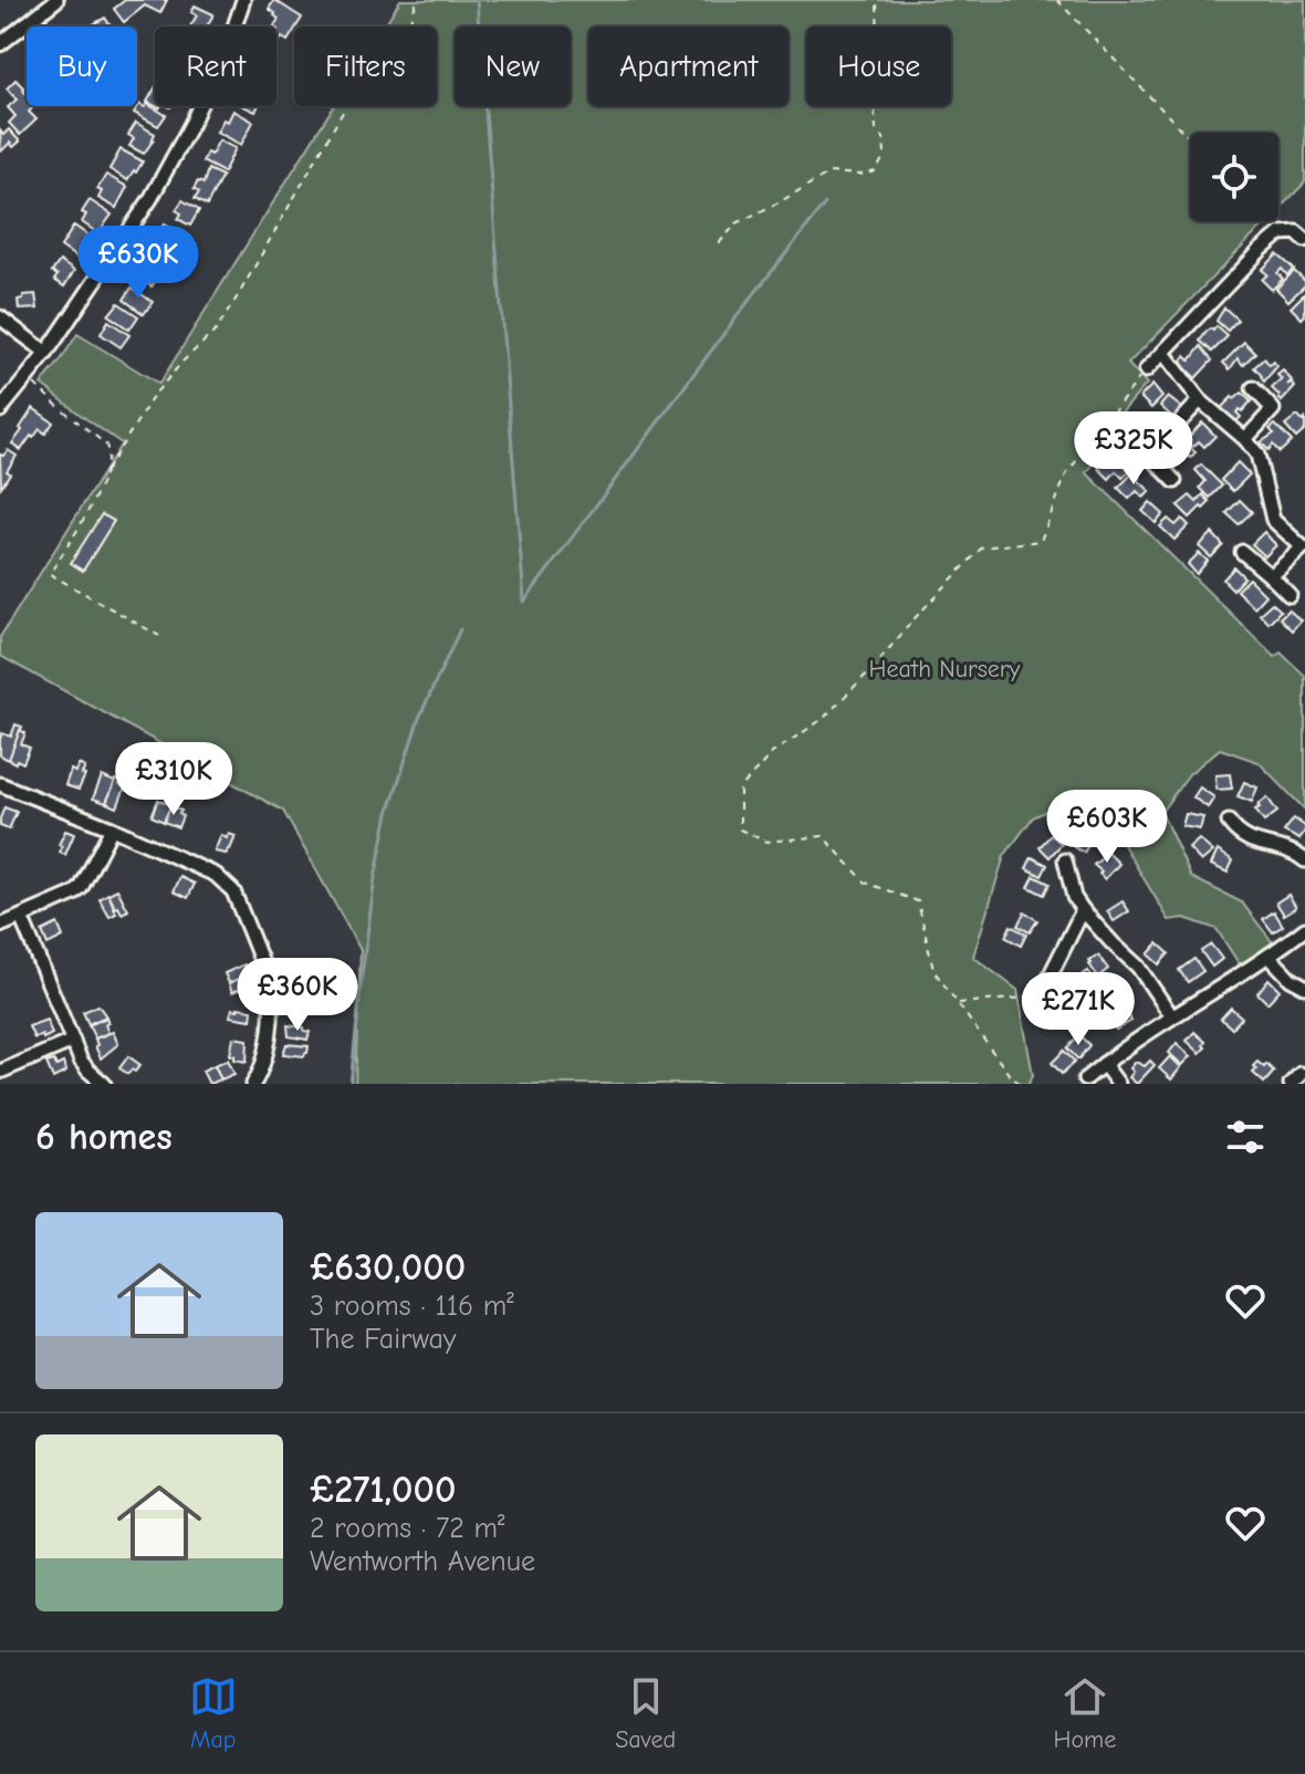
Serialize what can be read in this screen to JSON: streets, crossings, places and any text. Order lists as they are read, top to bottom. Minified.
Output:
{"parks":["Heath Nursery"],"page":{"chip":["Buy","Rent","Filters","New","Apartment","House"],"price":["£630K","£325K","£310K","£603K","£360K","£271K"],"heading":"6 homes","list":[{"name":"£630,000","note":"3 rooms · 116 m² · The Fairway"},{"name":"£271,000","note":"2 rooms · 72 m² · Wentworth Avenue"}],"tabs":["Map","Saved","Home"]}}
